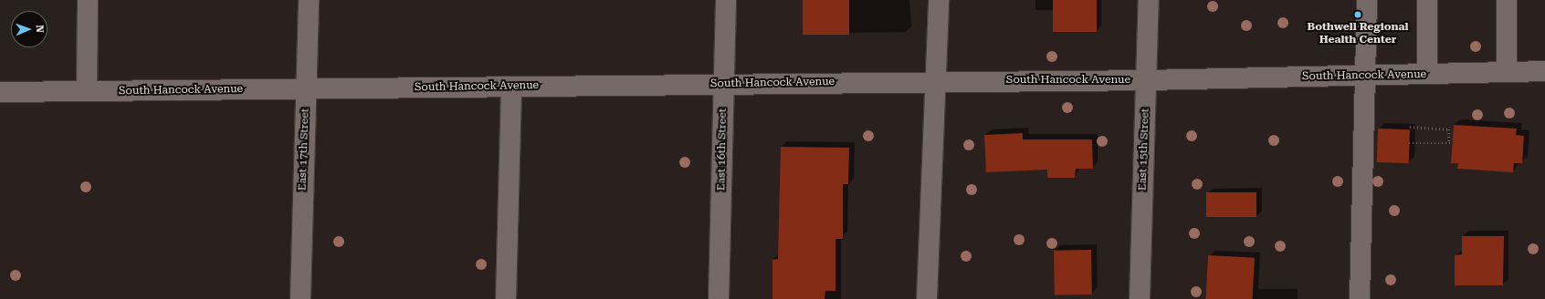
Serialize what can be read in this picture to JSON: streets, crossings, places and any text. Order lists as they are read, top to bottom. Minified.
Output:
{"streets":{"street":["South Hancock Avenue","East 17th Street","East 16th Street","East 15th Street"]},"crossings":[["South Hancock Avenue","East 17th Street"],["South Hancock Avenue","East 16th Street"],["South Hancock Avenue","East 15th Street"]],"places":["Bothwell Regional Health Center"],"north":"right"}
